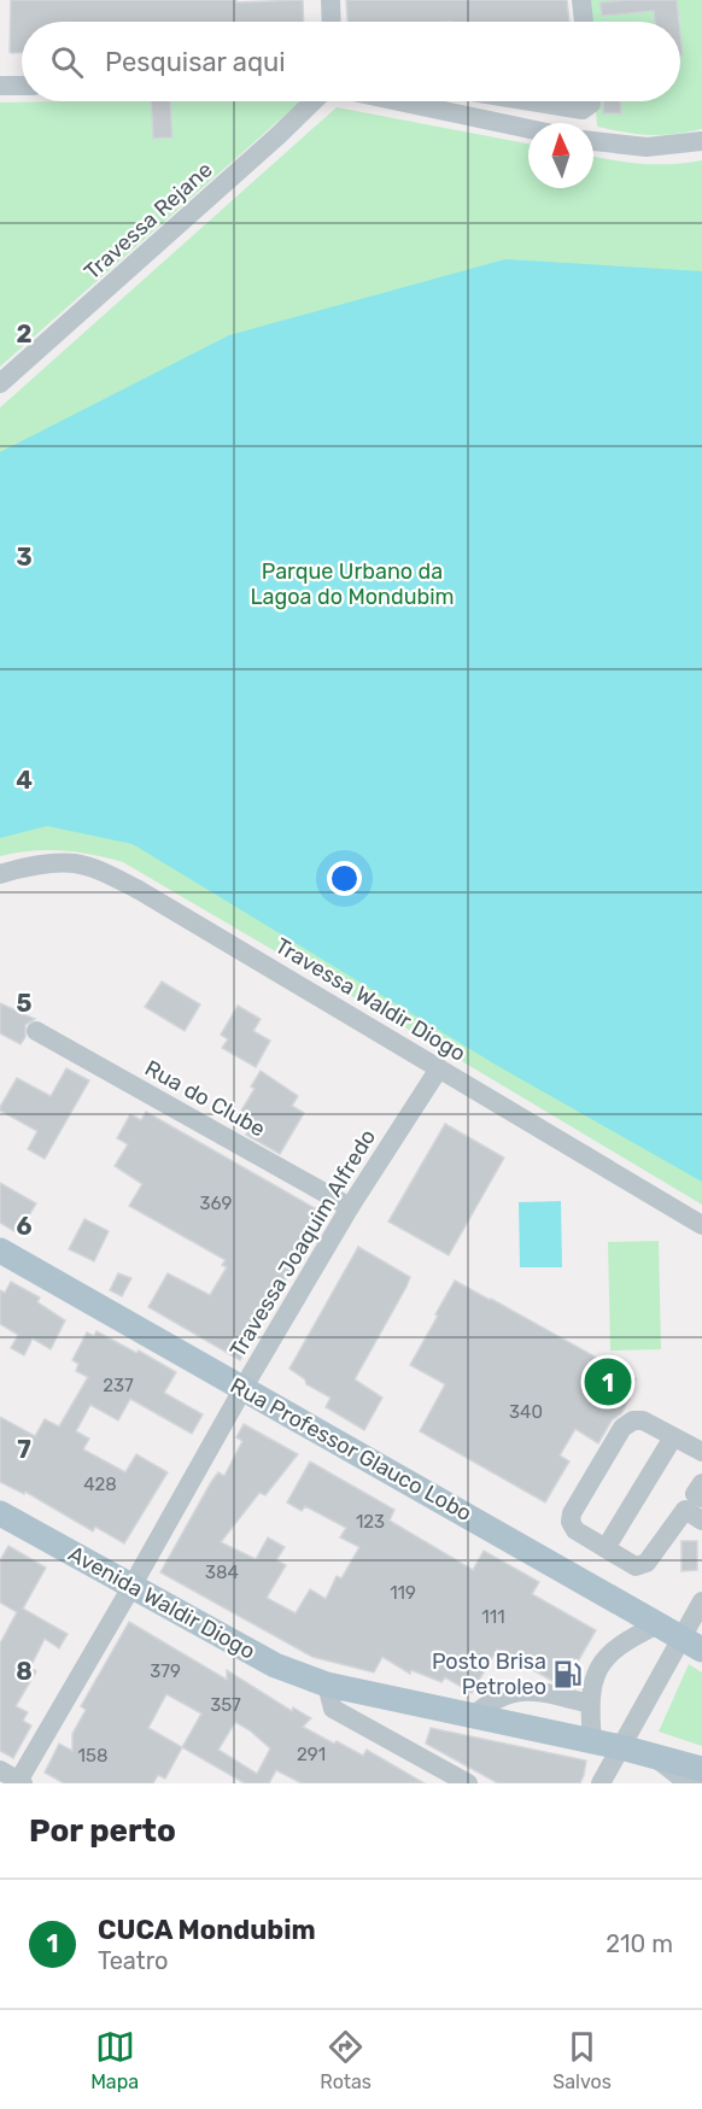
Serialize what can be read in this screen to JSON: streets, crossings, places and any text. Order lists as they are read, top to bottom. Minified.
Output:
{"streets":{"main road":["Rua Professor Glauco Lobo","Avenida Waldir Diogo"],"street":["Travessa Rejane","Travessa Waldir Diogo","Rua do Clube","Travessa Joaquim Alfredo"]},"crossings":[["Travessa Waldir Diogo","Travessa Joaquim Alfredo"],["Rua do Clube","Travessa Joaquim Alfredo"],["Travessa Joaquim Alfredo","Rua Professor Glauco Lobo"],["Travessa Joaquim Alfredo","Avenida Waldir Diogo"]],"parks":["Parque Urbano da Lagoa do Mondubim"],"places":{"fuel station":["Posto Brisa Petroleo"]},"house_numbers":["369","237","340","428","123","384","119","111","379","357","291","158"],"north":"top","page":{"search":"Pesquisar aqui","pins":"1","heading":"Por perto","list":[{"mark":"1","name":"CUCA Mondubim","note":"Teatro","value":"210 m"}],"nav":["Mapa","Rotas","Salvos"]},"grid":{"rows":["2","3","4","5","6","7","8"]}}
